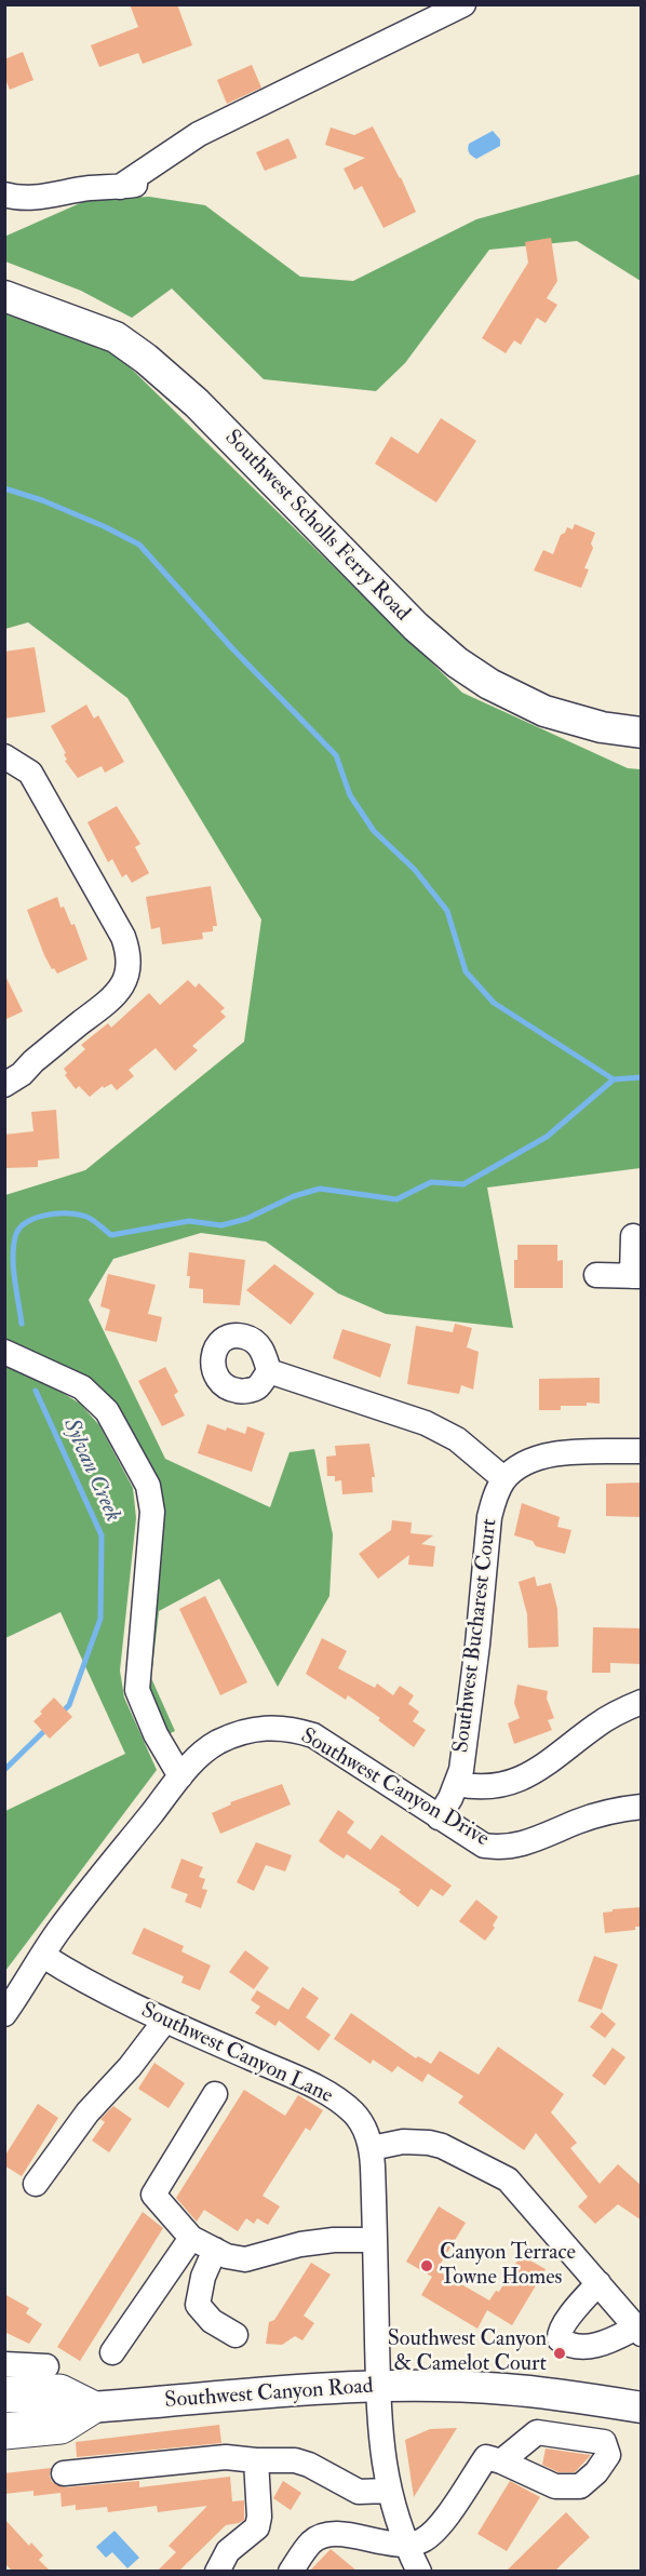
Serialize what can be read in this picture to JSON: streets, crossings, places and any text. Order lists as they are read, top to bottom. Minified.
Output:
{"streets":{"main road":["Southwest Scholls Ferry Road","Southwest Canyon Road"],"street":["Southwest Bucharest Court","Southwest Canyon Drive","Southwest Canyon Lane"]},"crossings":[["Southwest Bucharest Court","Southwest Canyon Drive"],["Southwest Canyon Drive","Southwest Canyon Lane"],["Southwest Canyon Lane","Southwest Canyon Road"]],"water":["Sylvan Creek"],"places":["Canyon Terrace Towne Homes","Southwest Canyon & Camelot Court"]}
